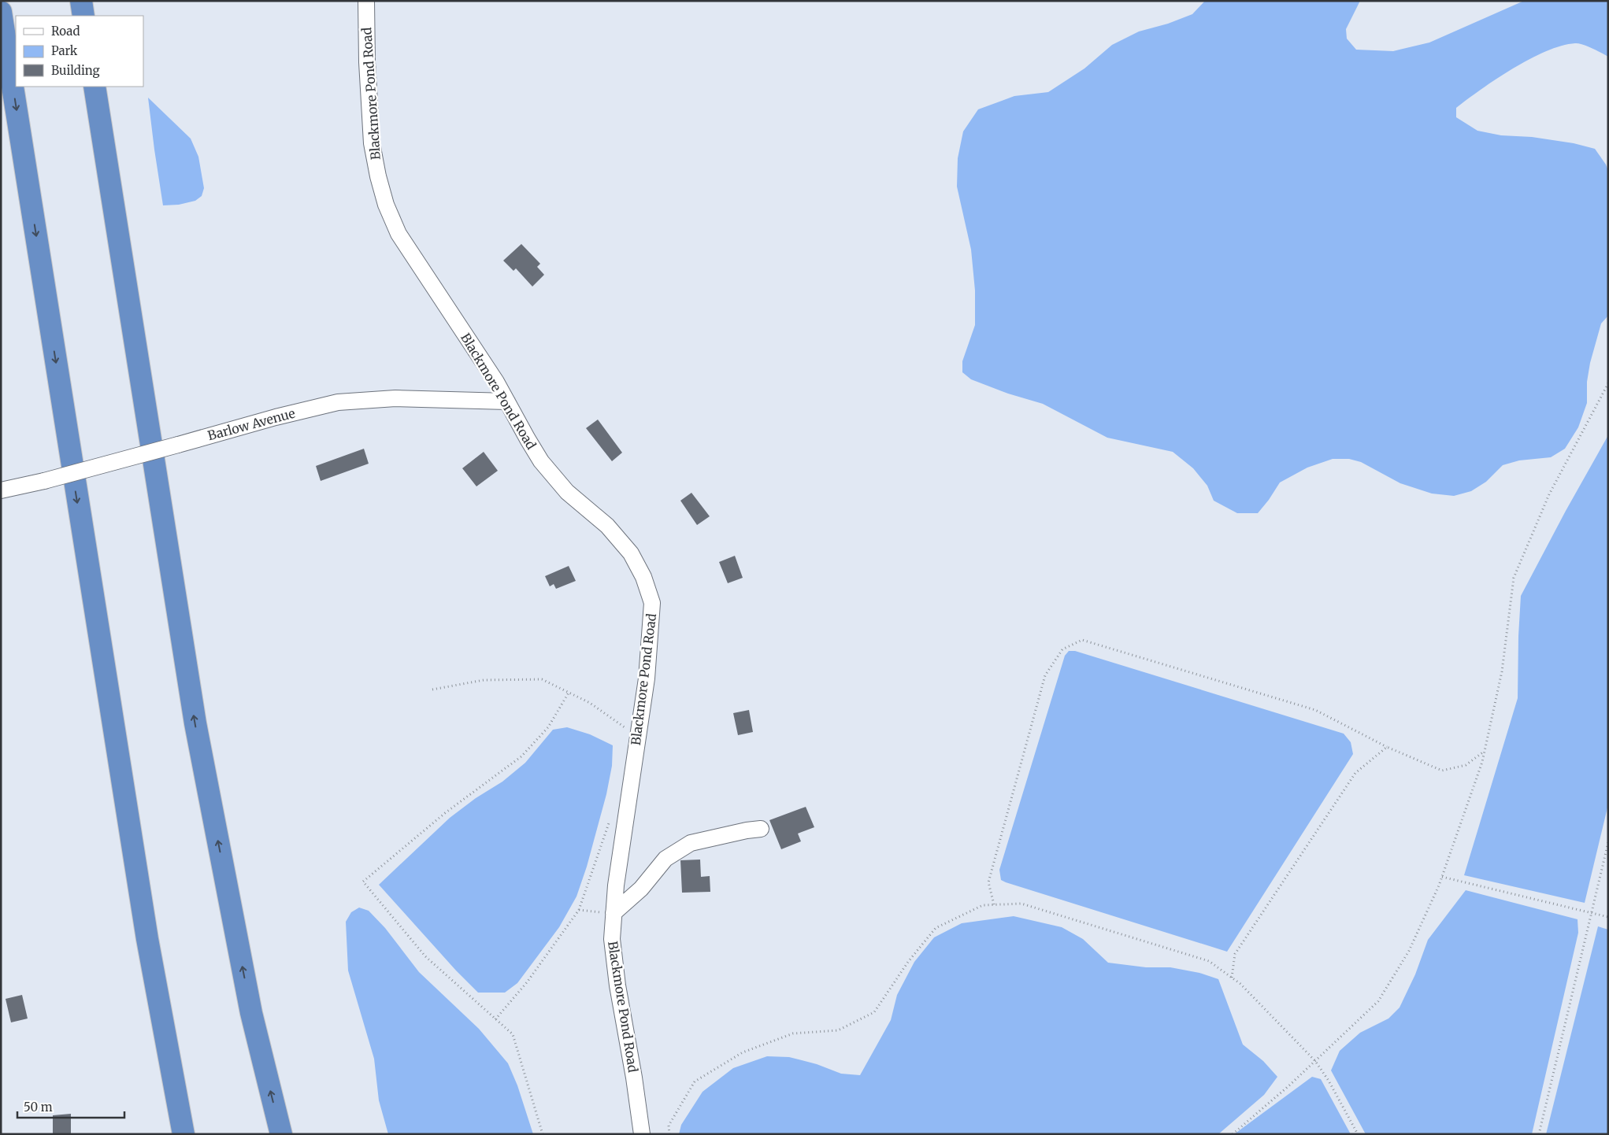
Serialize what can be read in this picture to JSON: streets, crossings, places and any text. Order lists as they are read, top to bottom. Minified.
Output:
{"streets":{"street":["Blackmore Pond Road","Barlow Avenue"]},"crossings":[["Blackmore Pond Road","Barlow Avenue"]],"legend":["Road","Park","Building"],"scale_bar":"50 m"}
